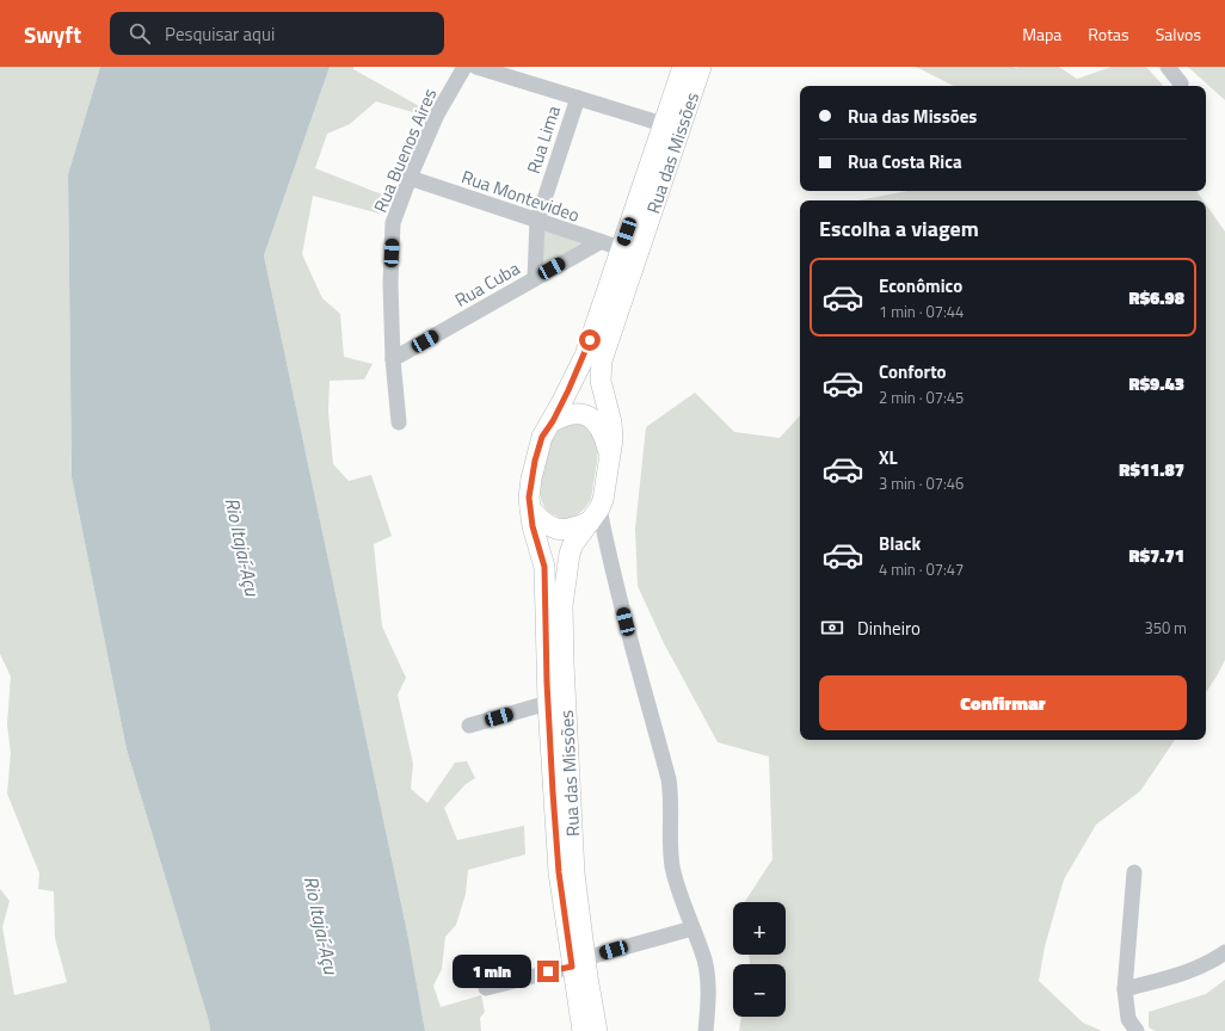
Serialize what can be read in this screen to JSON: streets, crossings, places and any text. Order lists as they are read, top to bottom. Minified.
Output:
{"streets":{"main road":["Rua das Missões"],"street":["Rua Lima","Rua Buenos Aires","Rua Montevideo","Rua Cuba"]},"crossings":[["Rua Lima","Rua Montevideo"],["Rua Lima","Rua Cuba"],["Rua Buenos Aires","Rua Montevideo"],["Rua Buenos Aires","Rua Cuba"],["Rua das Missões","Rua Montevideo"],["Rua Montevideo","Rua Cuba"]],"water":["Rio Itajaí-Açu"],"page":{"header":"Swyft","search":"Pesquisar aqui","nav":["Mapa","Rotas","Salvos"],"banner":["Rua das Missões","Rua Costa Rica"],"heading":"Escolha a viagem","list":[{"name":"Econômico","note":"1 min · 07:44","value":"R$6.98"},{"name":"Conforto","note":"2 min · 07:45","value":"R$9.43"},{"name":"XL","note":"3 min · 07:46","value":"R$11.87"},{"name":"Black","note":"4 min · 07:47","value":"R$7.71"}],"pay":["Dinheiro","350 m"],"buttons":"Confirmar","map_buttons":["+","−"],"bubble":"1 min"}}
